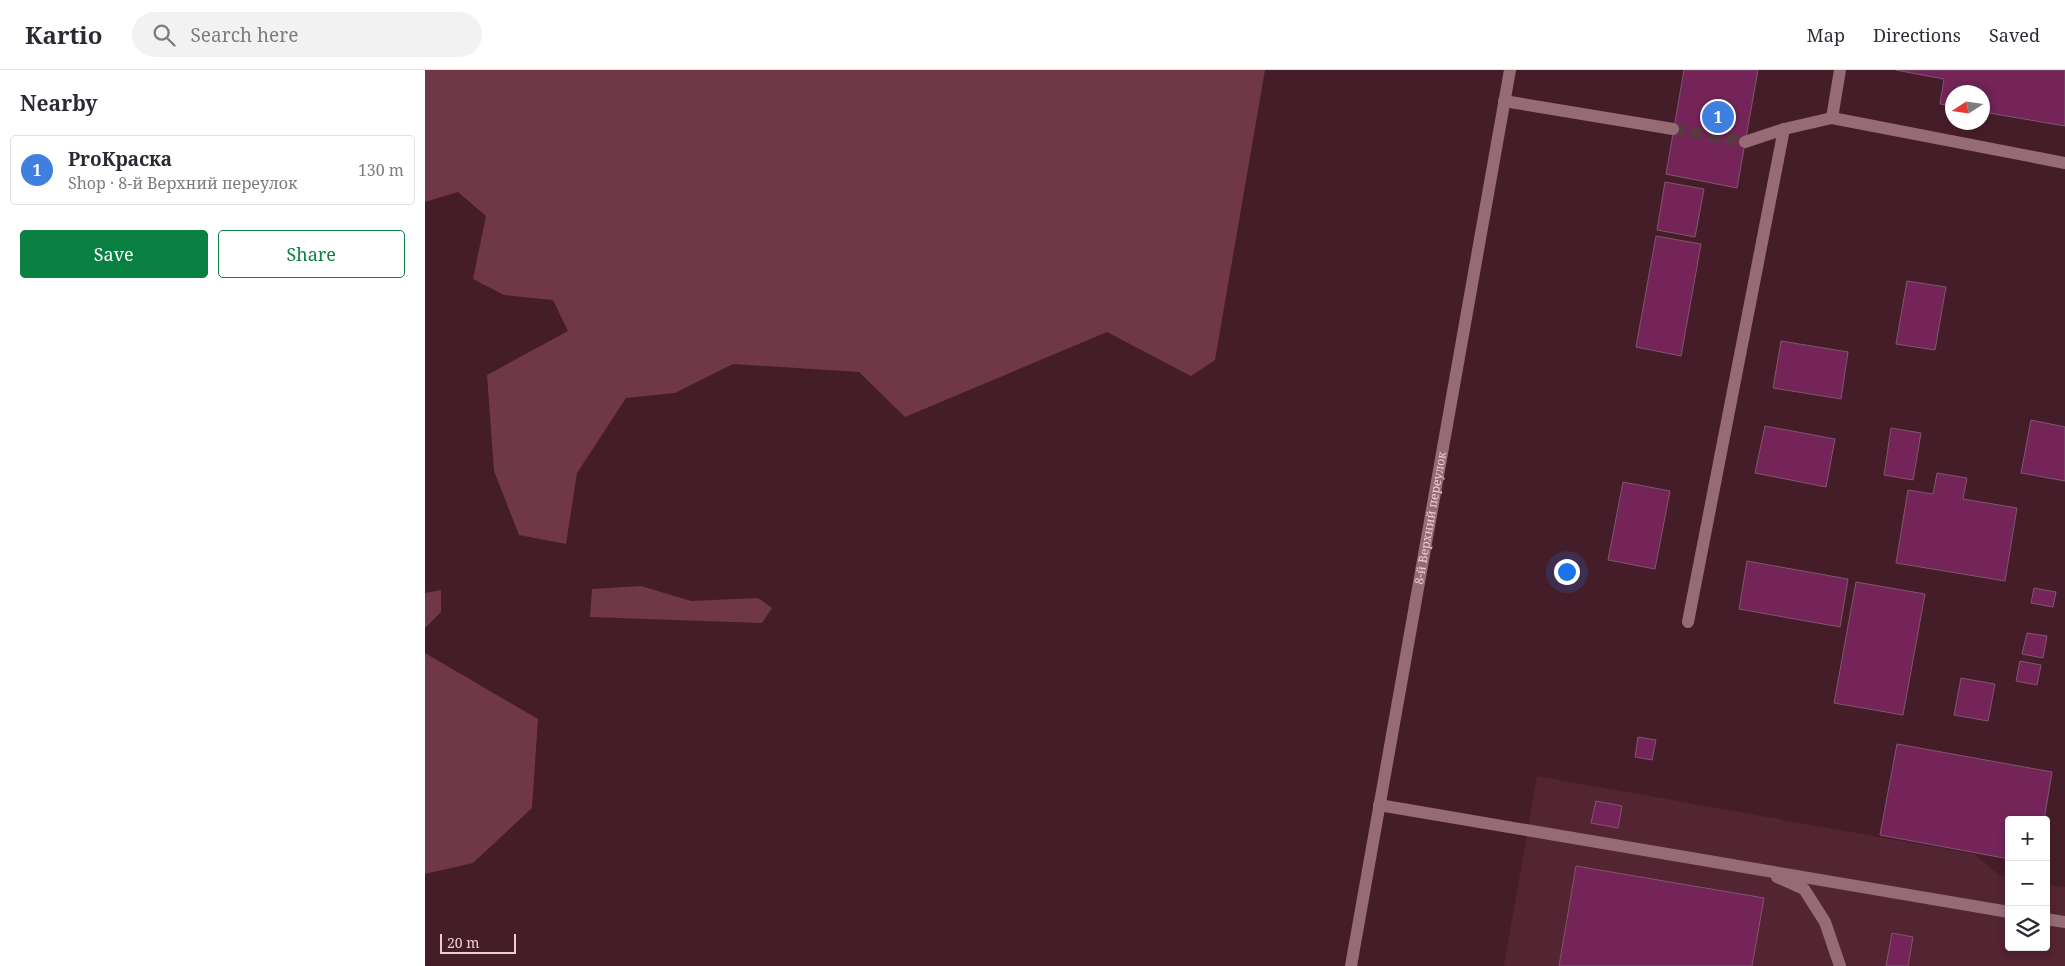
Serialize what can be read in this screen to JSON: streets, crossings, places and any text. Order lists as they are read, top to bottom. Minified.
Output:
{"streets":{"street":["8-й Верхний переулок"]},"scale_bar":"20 m","north":"left","page":{"header":"Kartio","search":"Search here","nav":["Map","Directions","Saved"],"heading":"Nearby","pins":"1","list":[{"mark":"1","name":"ProКраска","note":"Shop · 8-й Верхний переулок","value":"130 m"}],"buttons":["Save","Share"],"map_buttons":["+","−"],"scale":"20 m"}}
